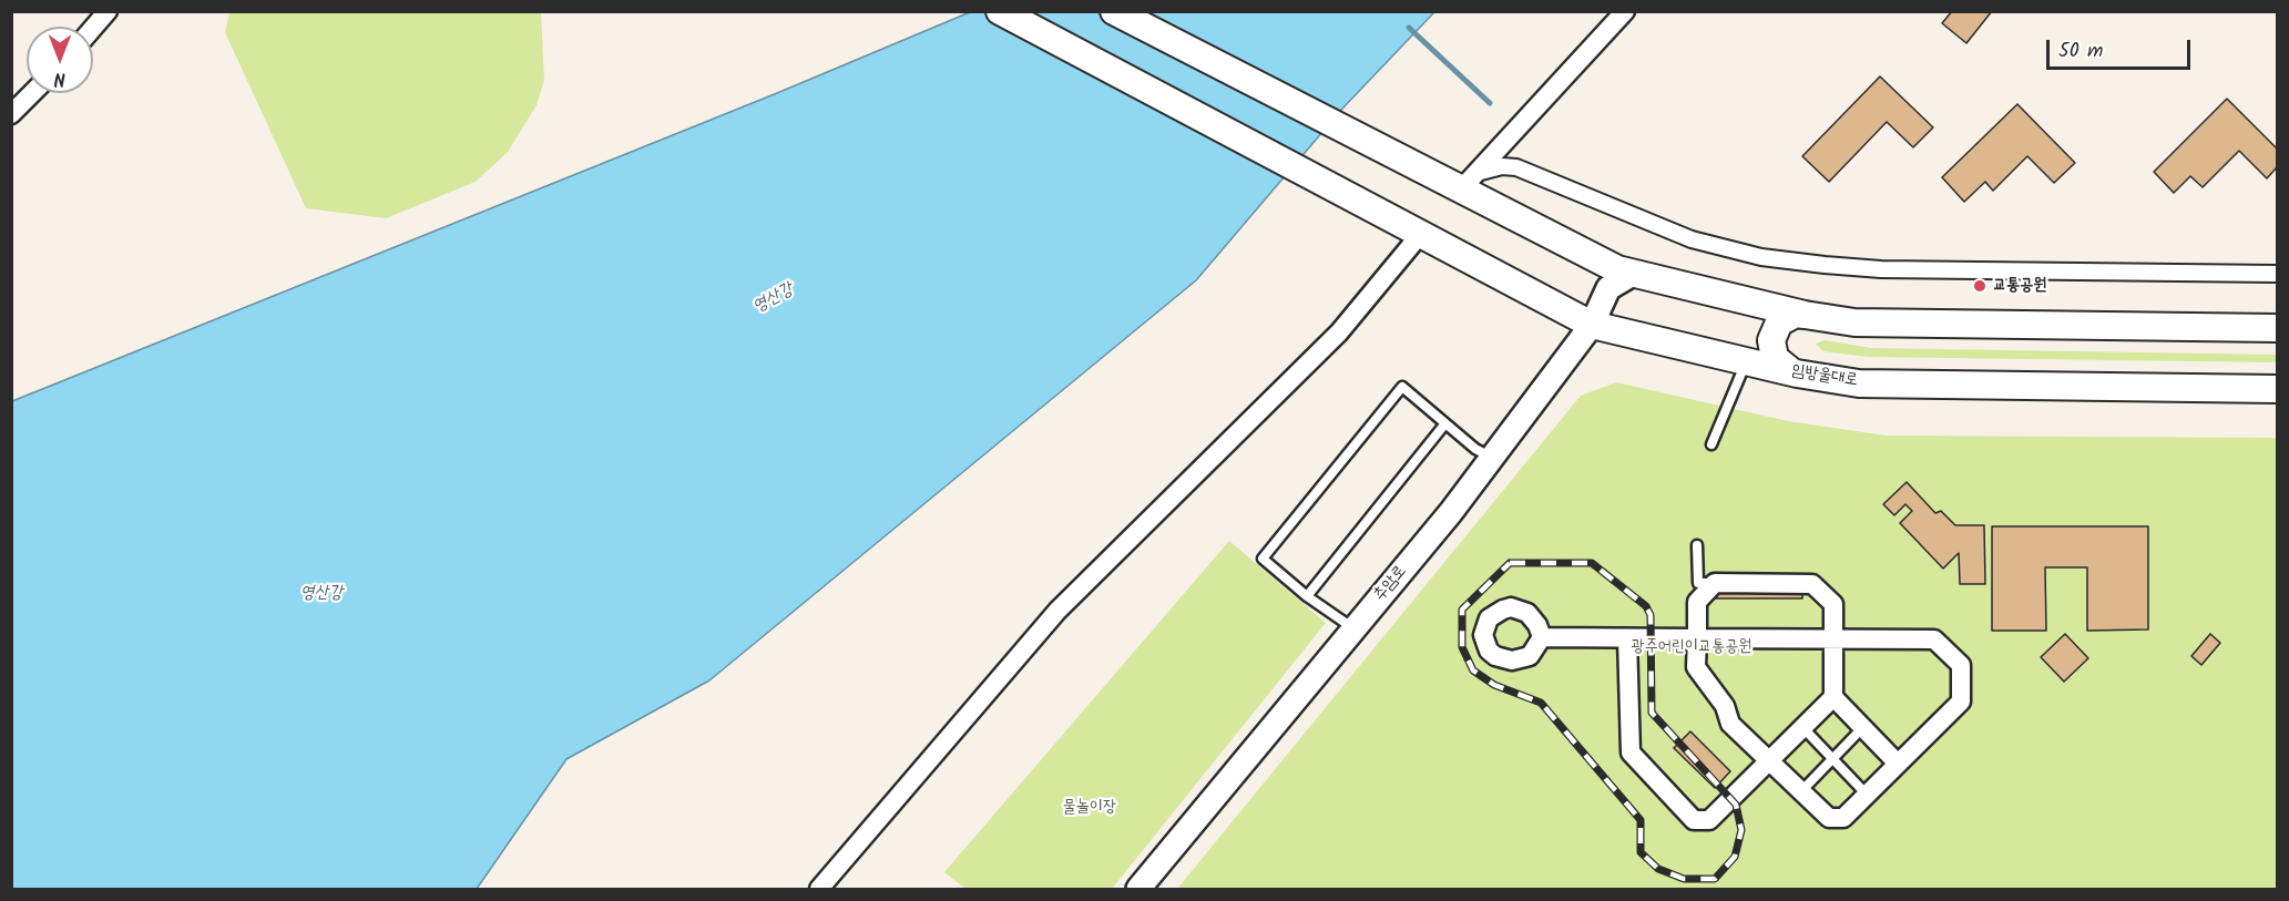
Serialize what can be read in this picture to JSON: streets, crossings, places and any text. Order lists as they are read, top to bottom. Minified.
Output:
{"streets":{"main road":["임방울대로"],"street":["추암로"]},"crossings":[["임방울대로","추암로"]],"water":["영산강"],"parks":["광주어린이교통공원","물놀이장"],"places":["교통공원"],"scale_bar":"50 m","north":"bottom"}
